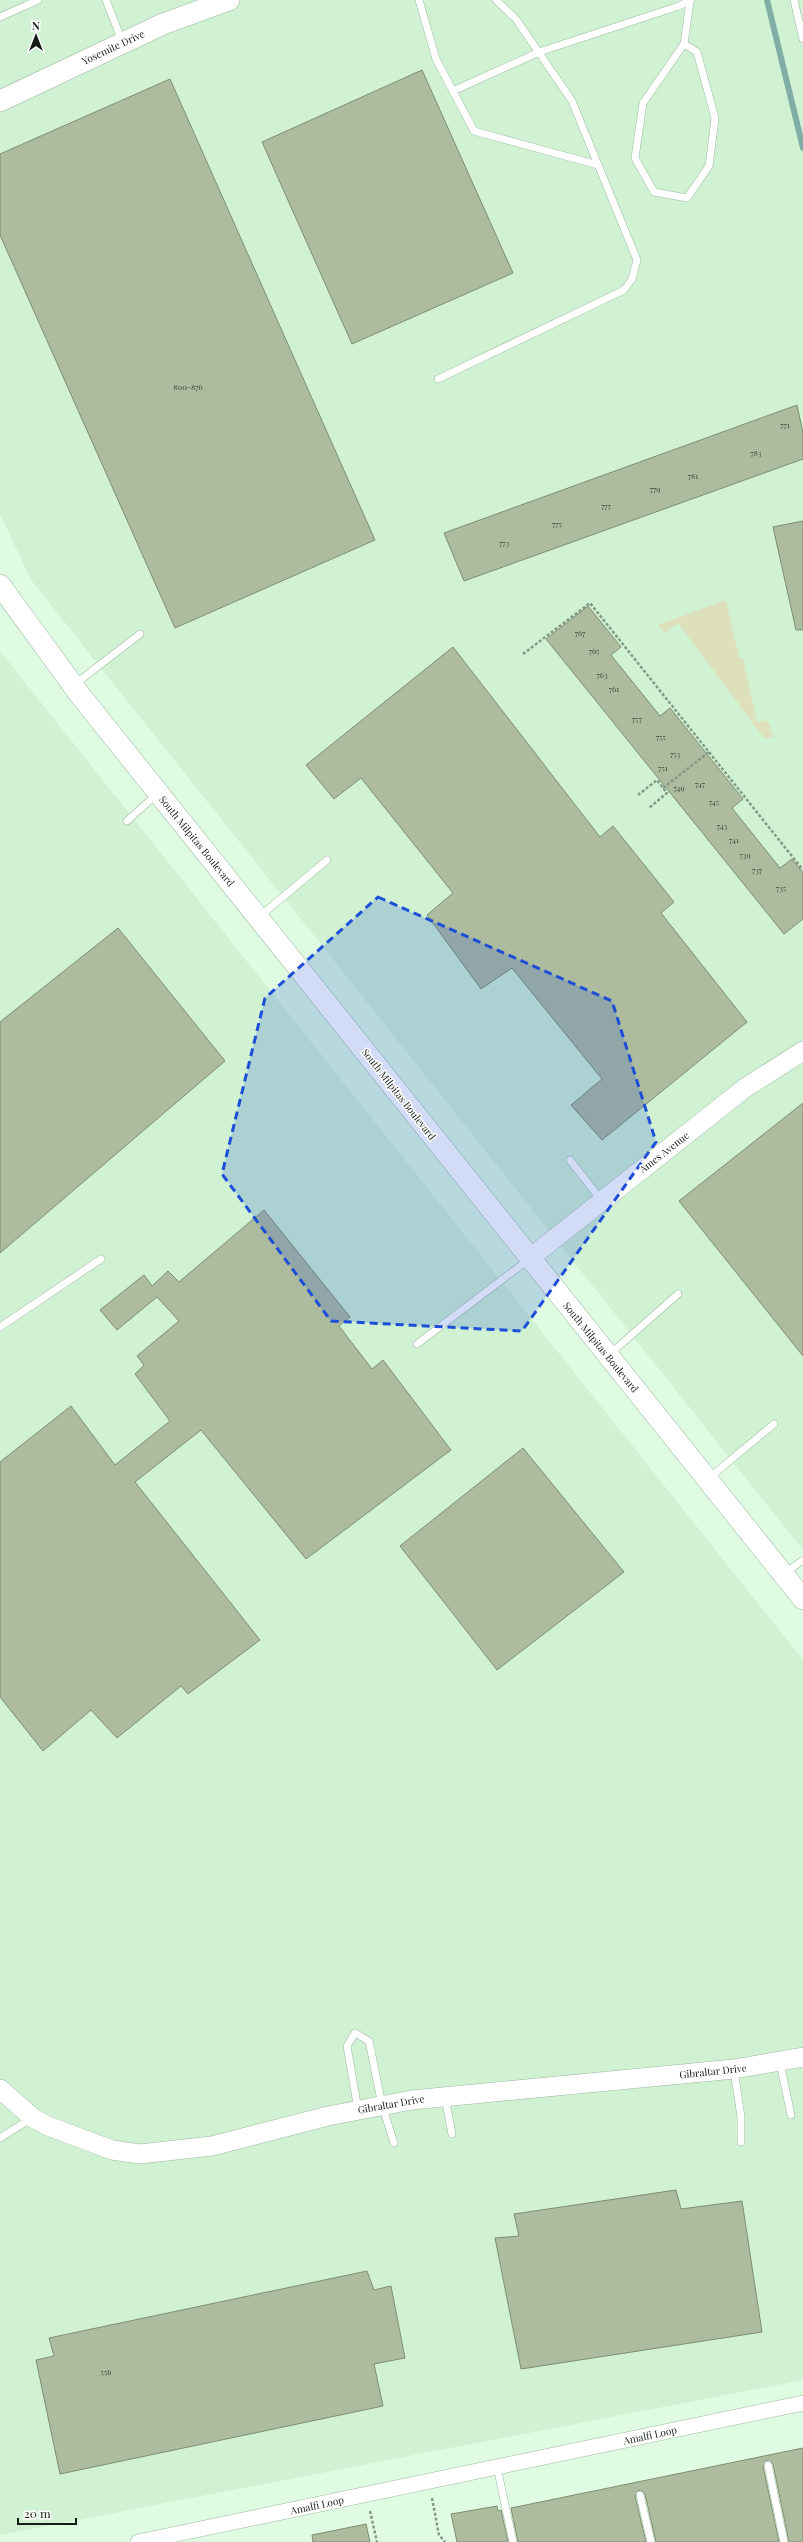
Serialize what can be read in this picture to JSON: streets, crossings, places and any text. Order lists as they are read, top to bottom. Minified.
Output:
{"streets":{"main road":["Yosemite Drive","South Milpitas Boulevard"],"street":["Ames Avenue","Gibraltar Drive","Amalfi Loop"]},"crossings":[["South Milpitas Boulevard","Ames Avenue"]],"house_numbers":["800-876","771","783","781","779","777","775","773","767","765","763","761","757","755","753","751","747","749","745","743","741","739","737","735","556"],"scale_bar":"20 m","north":"top"}
